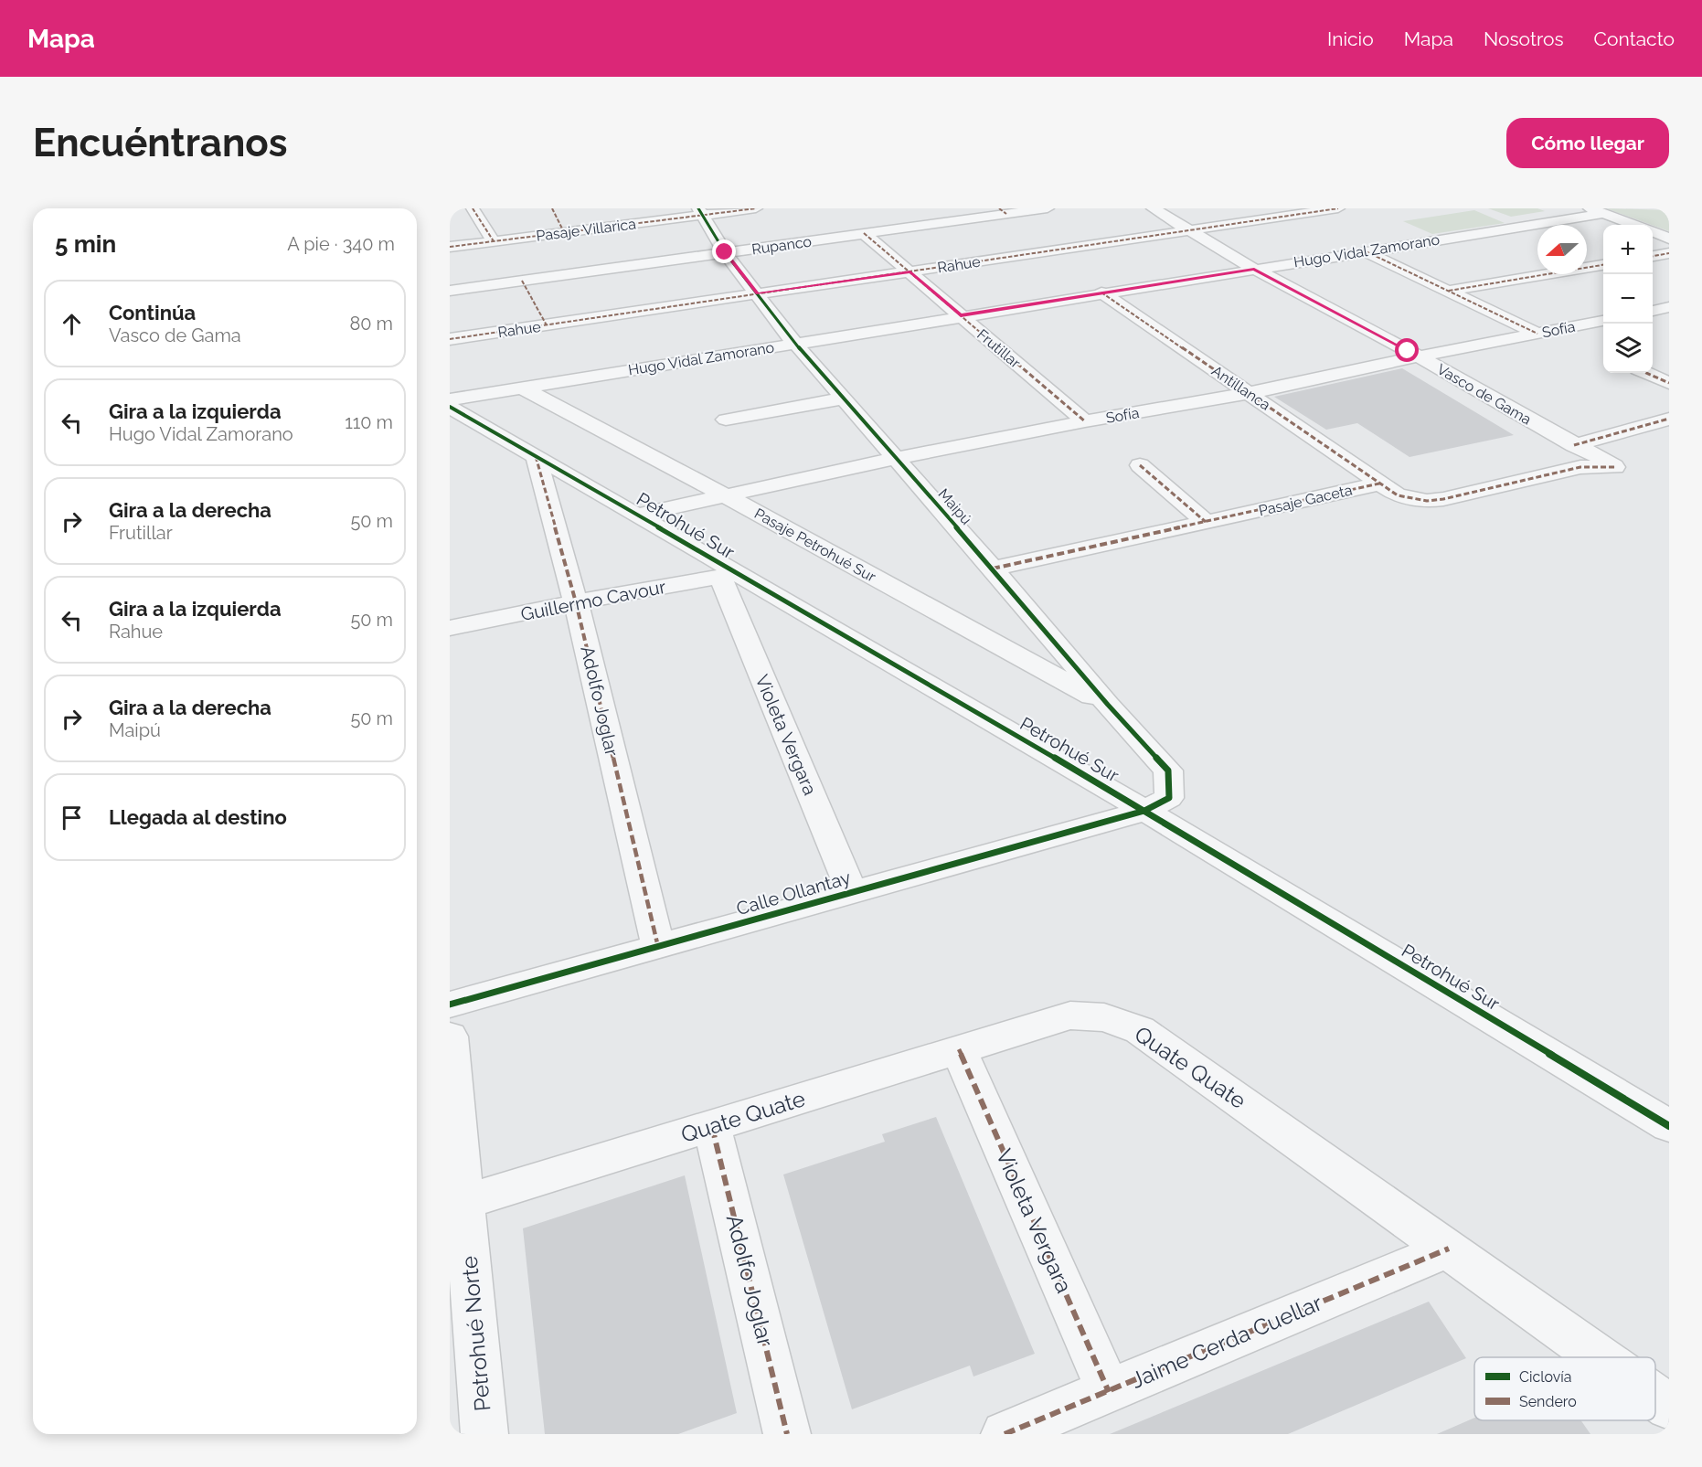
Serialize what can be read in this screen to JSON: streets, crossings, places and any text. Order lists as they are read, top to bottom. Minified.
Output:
{"streets":{"street":["Pasaje Villarica","Rupanco","Hugo Vidal Zamorano","Rahue","Sofía","Frutillar","Antillanca","Vasco de Gama","Pasaje Gaceta","Maipú","Petrohué Sur","Pasaje Petrohué Sur","Guillermo Cavour","Adolfo Joglar","Violeta Vergara","Calle Ollantay","Quate Quate","Petrohué Norte","Jaime Cerda Cuellar"]},"crossings":[["Pasaje Villarica","Maipú"],["Rupanco","Frutillar"],["Rupanco","Maipú"],["Hugo Vidal Zamorano","Frutillar"],["Hugo Vidal Zamorano","Antillanca"],["Hugo Vidal Zamorano","Vasco de Gama"],["Hugo Vidal Zamorano","Maipú"],["Hugo Vidal Zamorano","Pasaje Petrohué Sur"],["Rahue","Frutillar"],["Rahue","Vasco de Gama"],["Rahue","Maipú"],["Sofía","Frutillar"],["Sofía","Antillanca"],["Sofía","Vasco de Gama"],["Sofía","Maipú"],["Sofía","Petrohué Sur"],["Sofía","Pasaje Petrohué Sur"],["Antillanca","Pasaje Gaceta"],["Pasaje Gaceta","Maipú"],["Maipú","Petrohué Sur"],["Maipú","Pasaje Petrohué Sur"],["Maipú","Calle Ollantay"],["Petrohué Sur","Guillermo Cavour"],["Petrohué Sur","Adolfo Joglar"],["Petrohué Sur","Violeta Vergara"],["Petrohué Sur","Calle Ollantay"],["Guillermo Cavour","Adolfo Joglar"],["Guillermo Cavour","Violeta Vergara"],["Adolfo Joglar","Calle Ollantay"],["Adolfo Joglar","Quate Quate"],["Violeta Vergara","Calle Ollantay"],["Violeta Vergara","Quate Quate"],["Violeta Vergara","Jaime Cerda Cuellar"],["Quate Quate","Petrohué Norte"],["Quate Quate","Jaime Cerda Cuellar"]],"legend":["Ciclovía","Sendero"],"north":"left","page":{"header":"Mapa","nav":["Inicio","Mapa","Nosotros","Contacto"],"buttons":"Cómo llegar","title":"Encuéntranos","heading":["5 min","A pie · 340 m"],"map_buttons":["+","−"],"list":[["Continúa","Vasco de Gama","80 m"],["Gira a la izquierda","Hugo Vidal Zamorano","110 m"],["Gira a la derecha","Frutillar","50 m"],["Gira a la izquierda","Rahue","50 m"],["Gira a la derecha","Maipú","50 m"],"Llegada al destino"]}}
